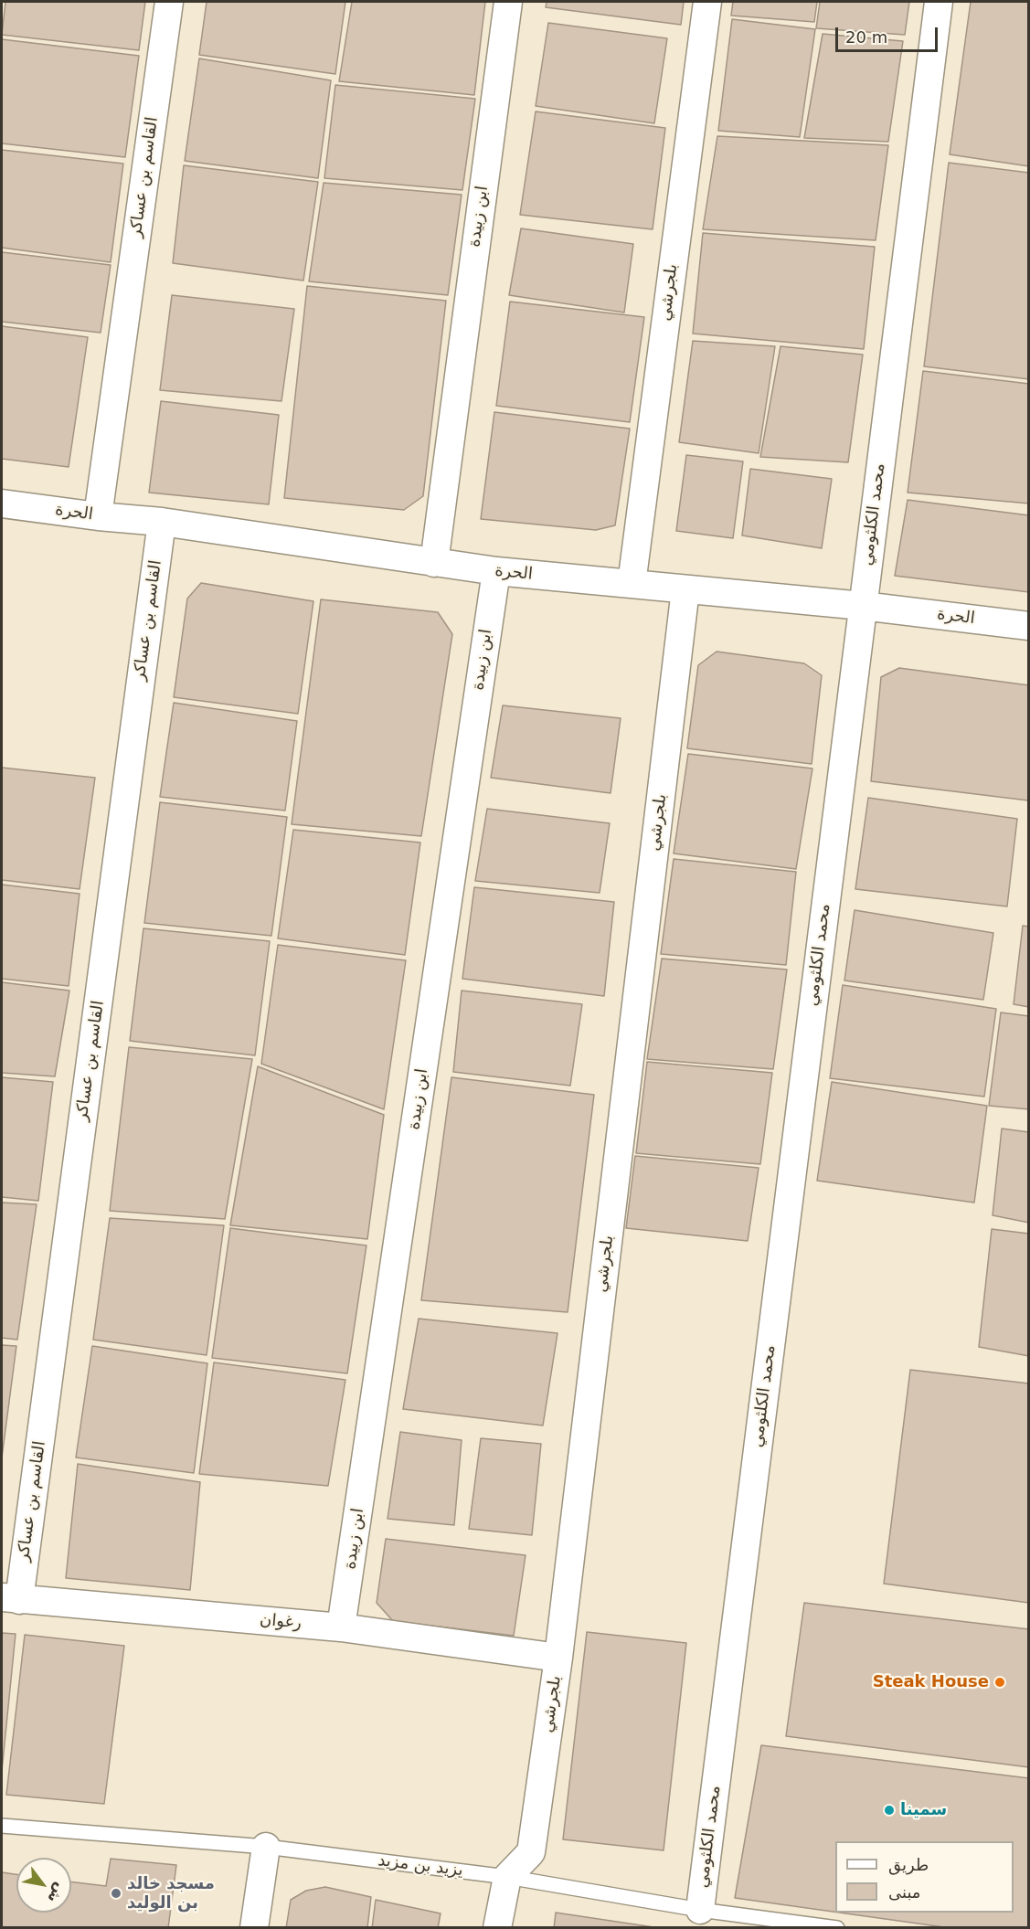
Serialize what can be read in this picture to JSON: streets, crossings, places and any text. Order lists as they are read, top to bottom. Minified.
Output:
{"streets":{"street":["القاسم بن عساكر","ابن زبيدة","بلجرشي","الحرة","محمد الكلثومي","رغوان"],"lane":["يزيد بن مزيد"]},"crossings":[["القاسم بن عساكر","الحرة"],["القاسم بن عساكر","رغوان"],["ابن زبيدة","الحرة"],["ابن زبيدة","رغوان"],["بلجرشي","الحرة"],["بلجرشي","رغوان"],["بلجرشي","يزيد بن مزيد"],["الحرة","محمد الكلثومي"],["محمد الكلثومي","يزيد بن مزيد"]],"places":["Steak House","سمينا","مسجد خالد بن الوليد"],"legend":["طريق","مبنى"],"scale_bar":"20 m","north":"bottom right"}
